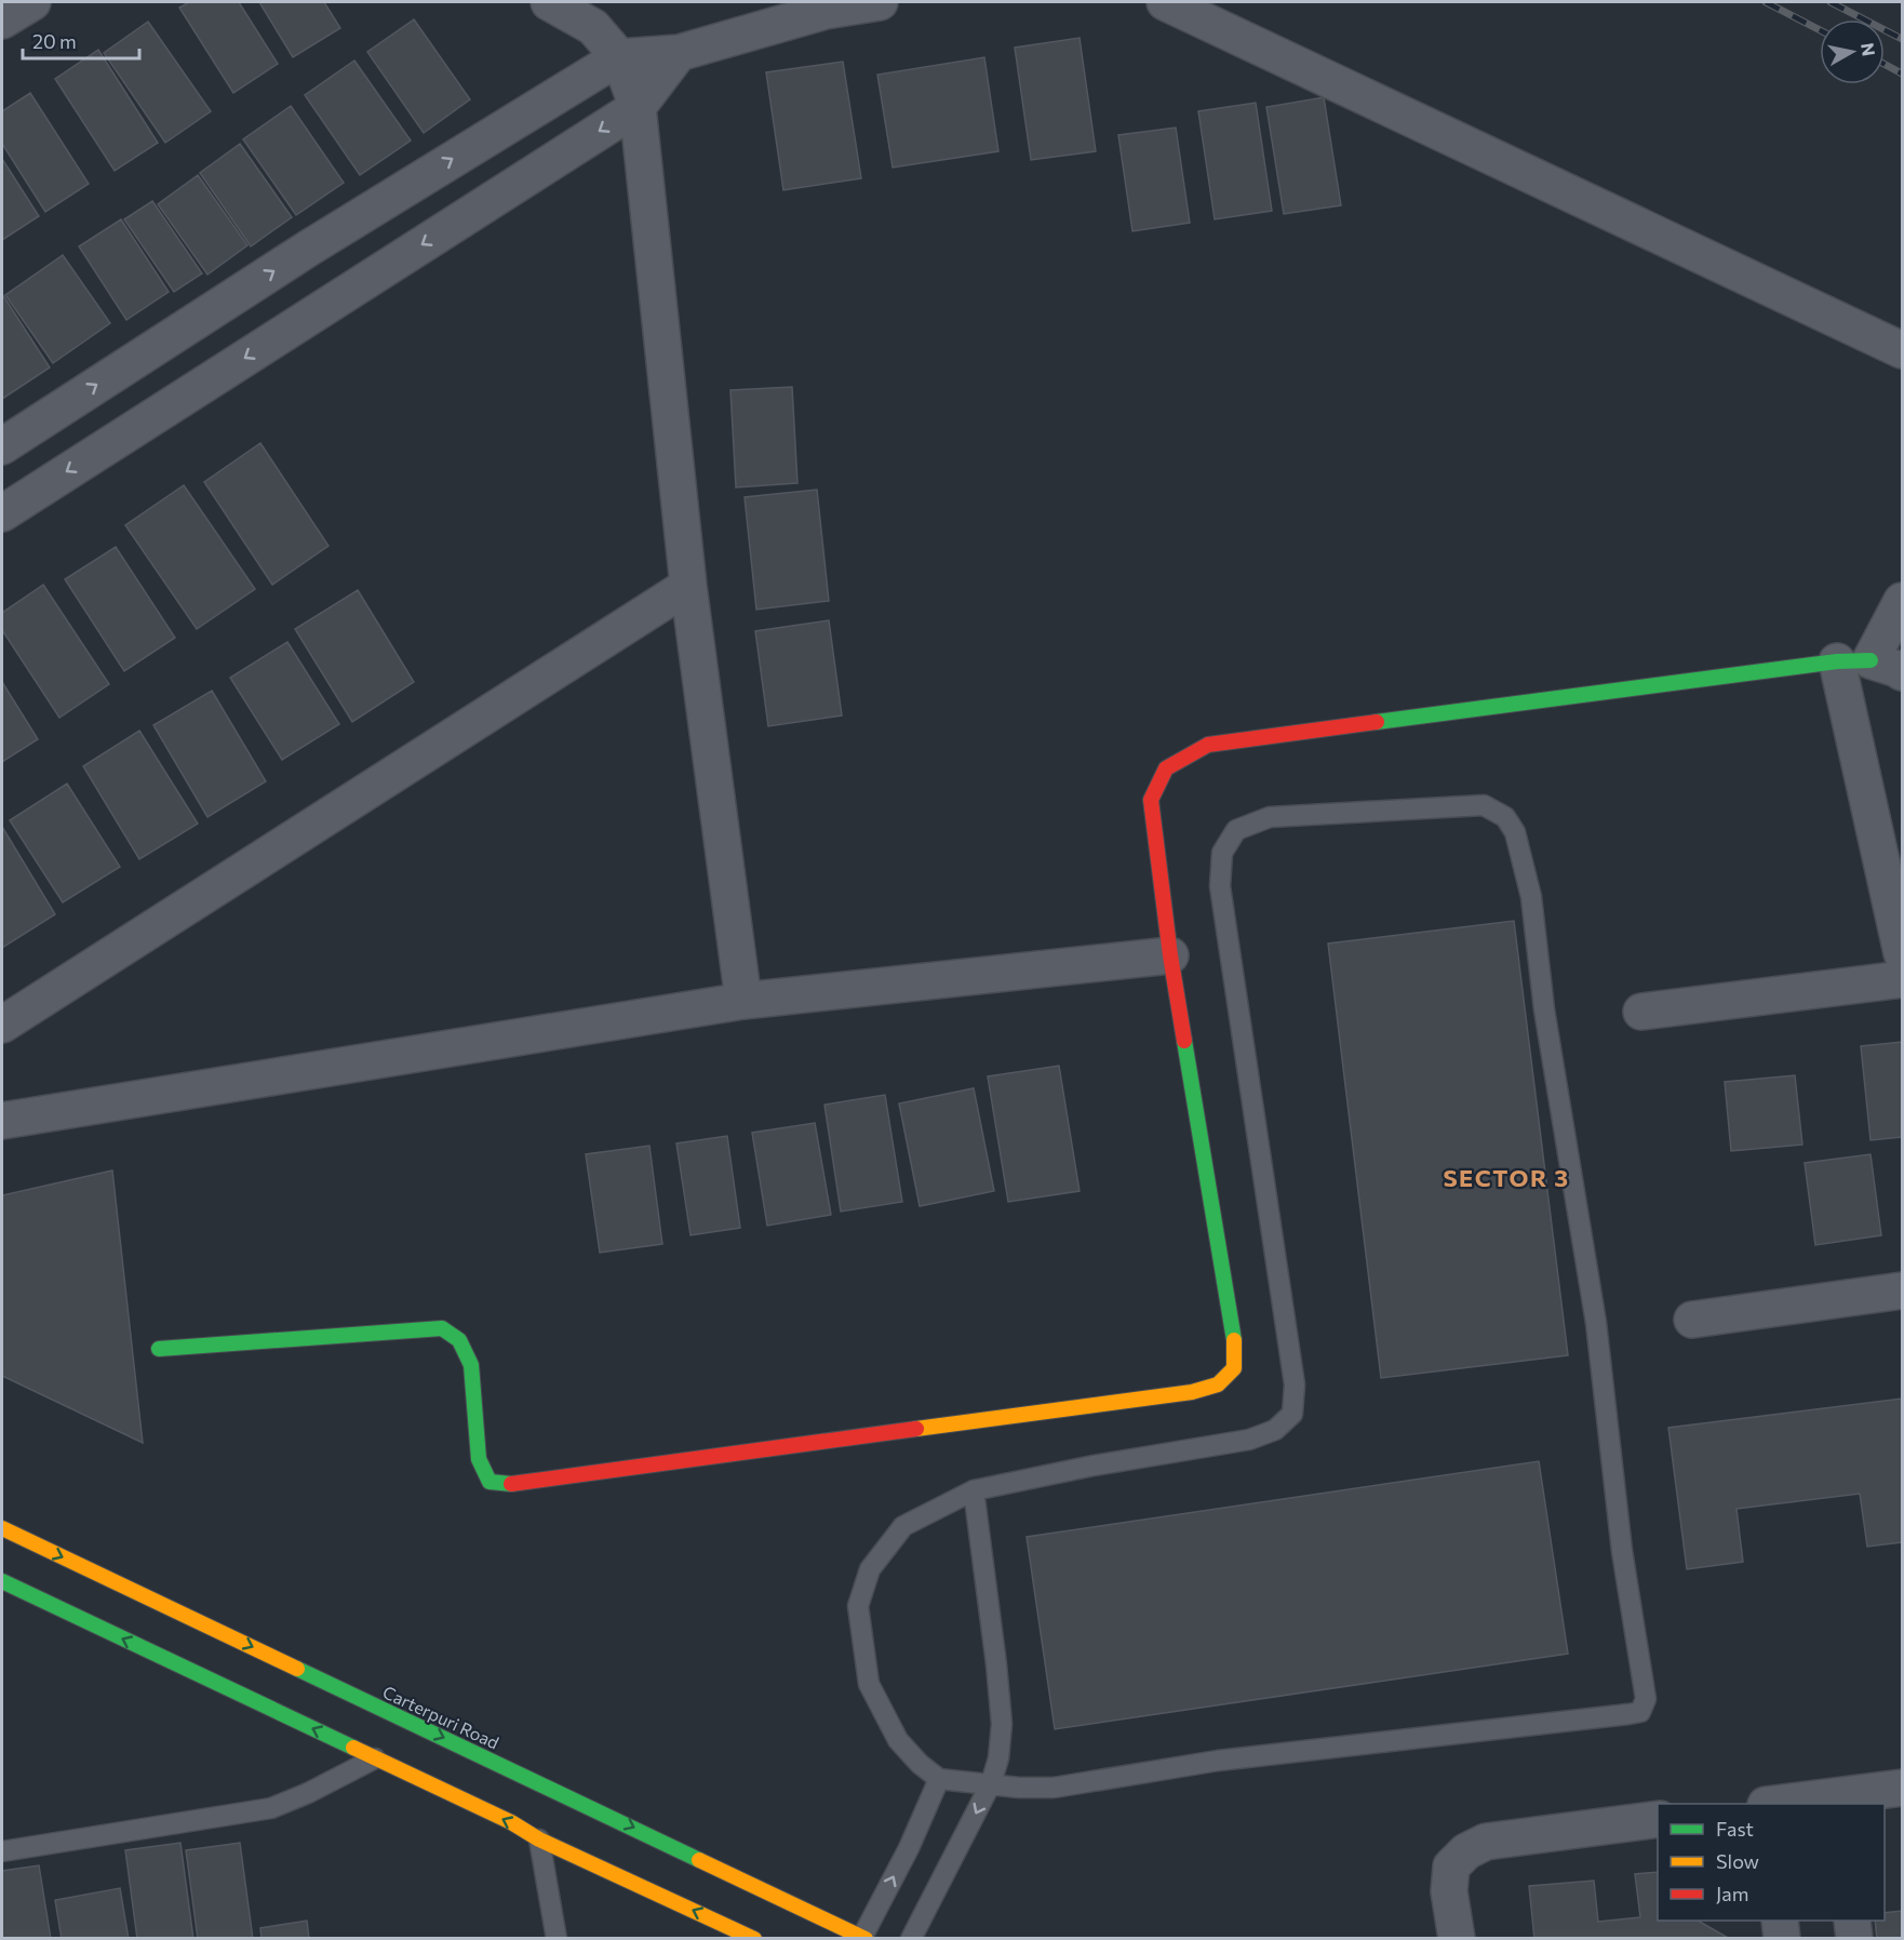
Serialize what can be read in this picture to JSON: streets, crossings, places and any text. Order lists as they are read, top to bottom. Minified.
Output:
{"streets":{"street":["Carterpuri Road"]},"districts":["SECTOR 3"],"legend":["Fast","Slow","Jam"],"scale_bar":"20 m","north":"right"}
